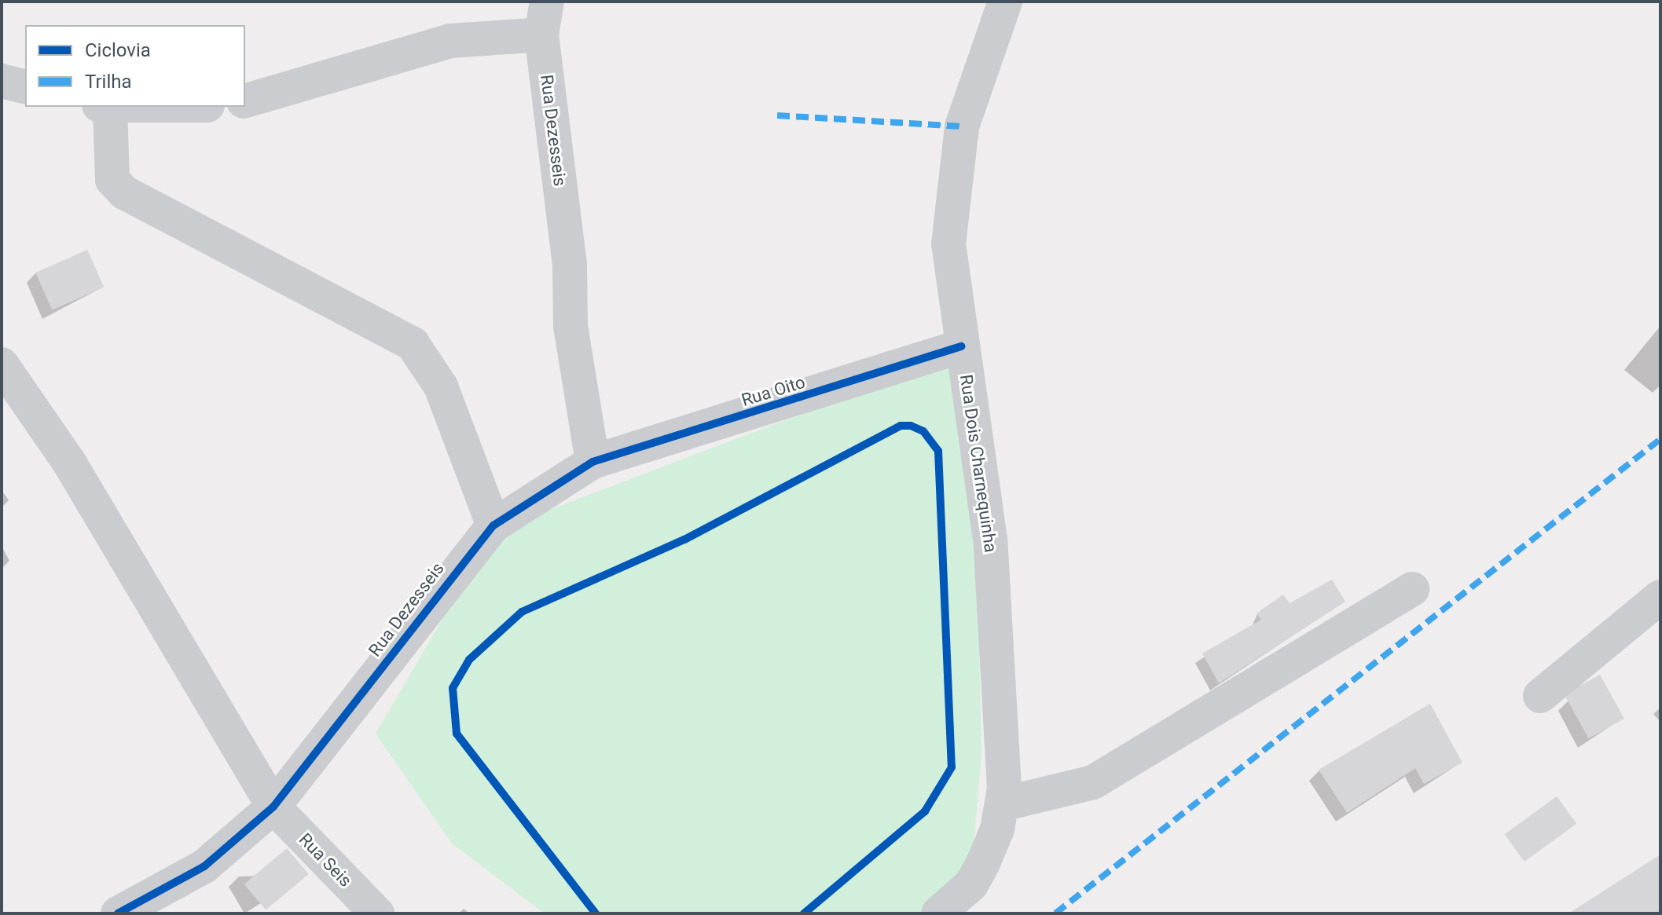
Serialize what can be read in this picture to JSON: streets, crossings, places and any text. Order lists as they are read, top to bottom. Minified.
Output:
{"streets":{"street":["Rua Dezesseis","Rua Oito","Rua Dois Charnequinha","Rua Seis"]},"crossings":[["Rua Dezesseis","Rua Oito"],["Rua Dezesseis","Rua Seis"],["Rua Oito","Rua Dois Charnequinha"]],"legend":["Ciclovia","Trilha"]}
